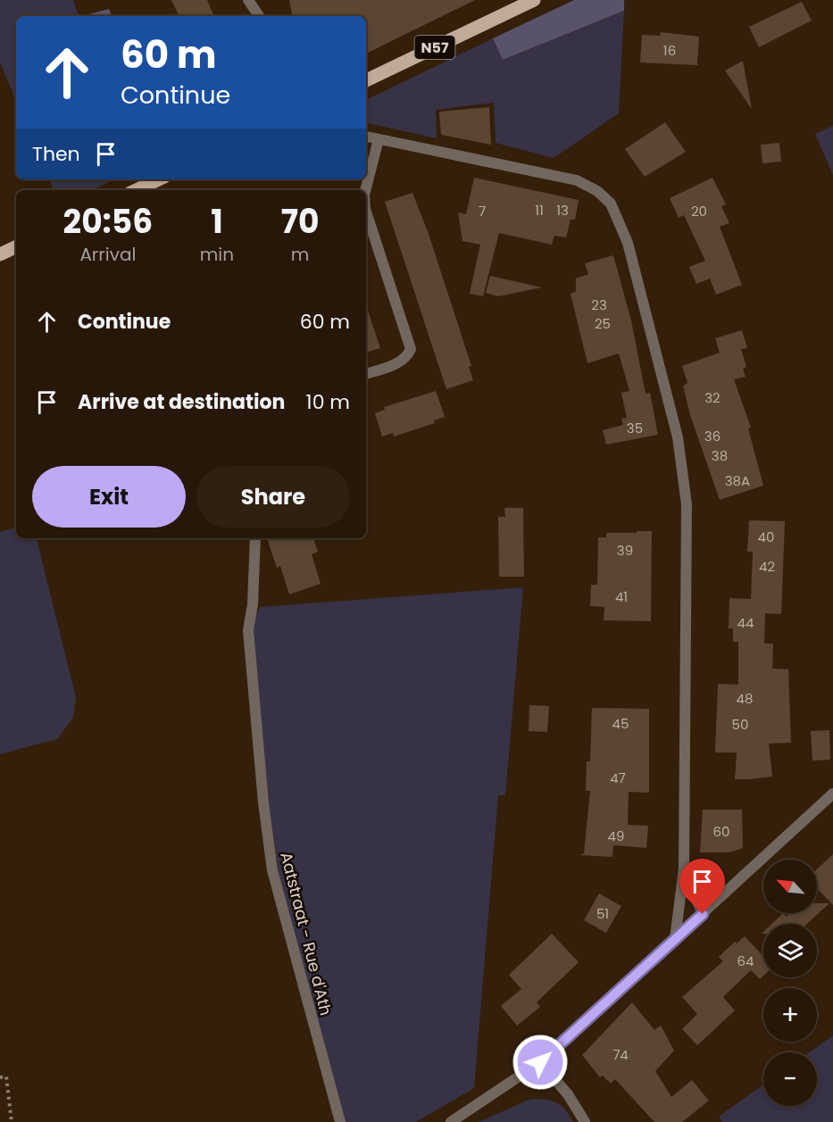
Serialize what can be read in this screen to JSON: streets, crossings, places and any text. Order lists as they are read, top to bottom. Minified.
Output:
{"streets":{"main road":["N57"],"street":["Aatstraat - Rue d'Ath"]},"house_numbers":["16","11","13","7","20","23","25","32","35","36","38","38A","40","39","42","41","44","48","45","50","47","60","49","51","64","74"],"north":"top left","page":{"turn":["60 m","Continue"],"then":"Then","eta":["20:56","Arrival","1","min","70","m"],"list":[{"name":"Continue","value":"60 m"},{"name":"Arrive at destination","value":"10 m"}],"buttons":["Exit","Share"],"map_buttons":["+","−"]}}
